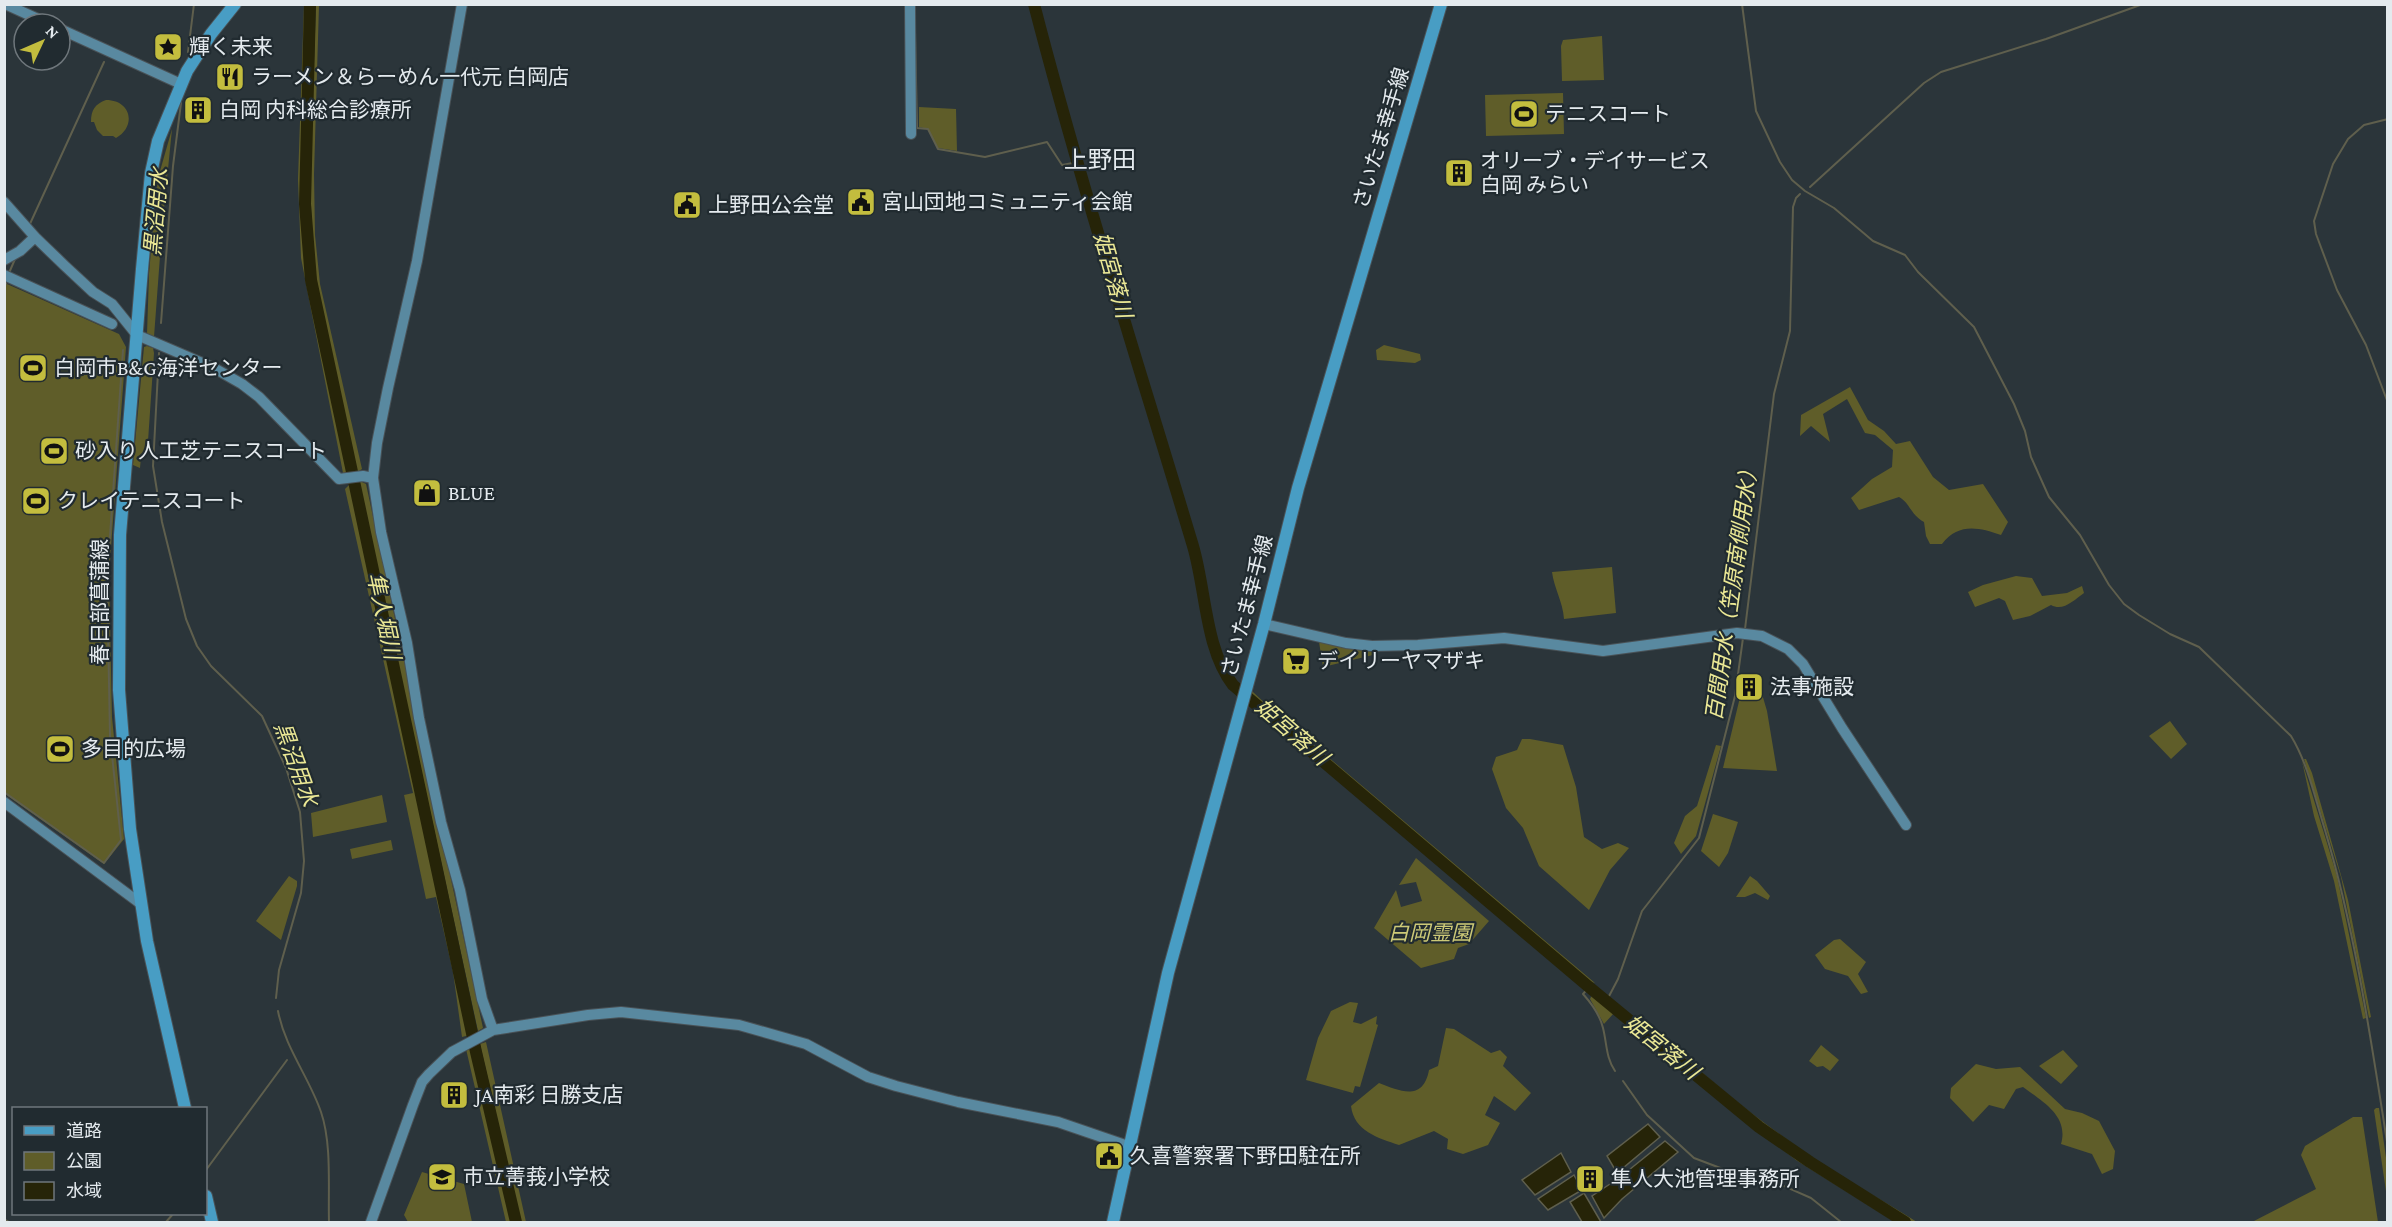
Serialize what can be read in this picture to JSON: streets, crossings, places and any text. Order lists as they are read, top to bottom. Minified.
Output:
{"streets":{"main road":["さいたま幸手線","春日部菖蒲線"]},"districts":["上野田"],"water":["黒沼用水","姫宮落川","百間用水（笠原南側用水）","隼人堀川"],"parks":["白岡霊園"],"places":{"place":["輝く未来"],"restaurant":["ラーメン＆らーめん一代元 白岡店"],"building":["白岡 内科総合診療所","オリーブ・デイサービス 白岡 みらい","法事施設","JA南彩 日勝支店","隼人大池管理事務所"],"sports":["テニスコート","白岡市B&G海洋センター","砂入り人工芝テニスコート","クレイテニスコート","多目的広場"],"public building":["宮山団地コミュニティ会館","上野田公会堂","久喜警察署下野田駐在所"],"shop":["BLUE"],"supermarket":["デイリーヤマザキ"],"school or university":["市立菁莪小学校"]},"legend":["道路","公園","水域"],"north":"top right"}
